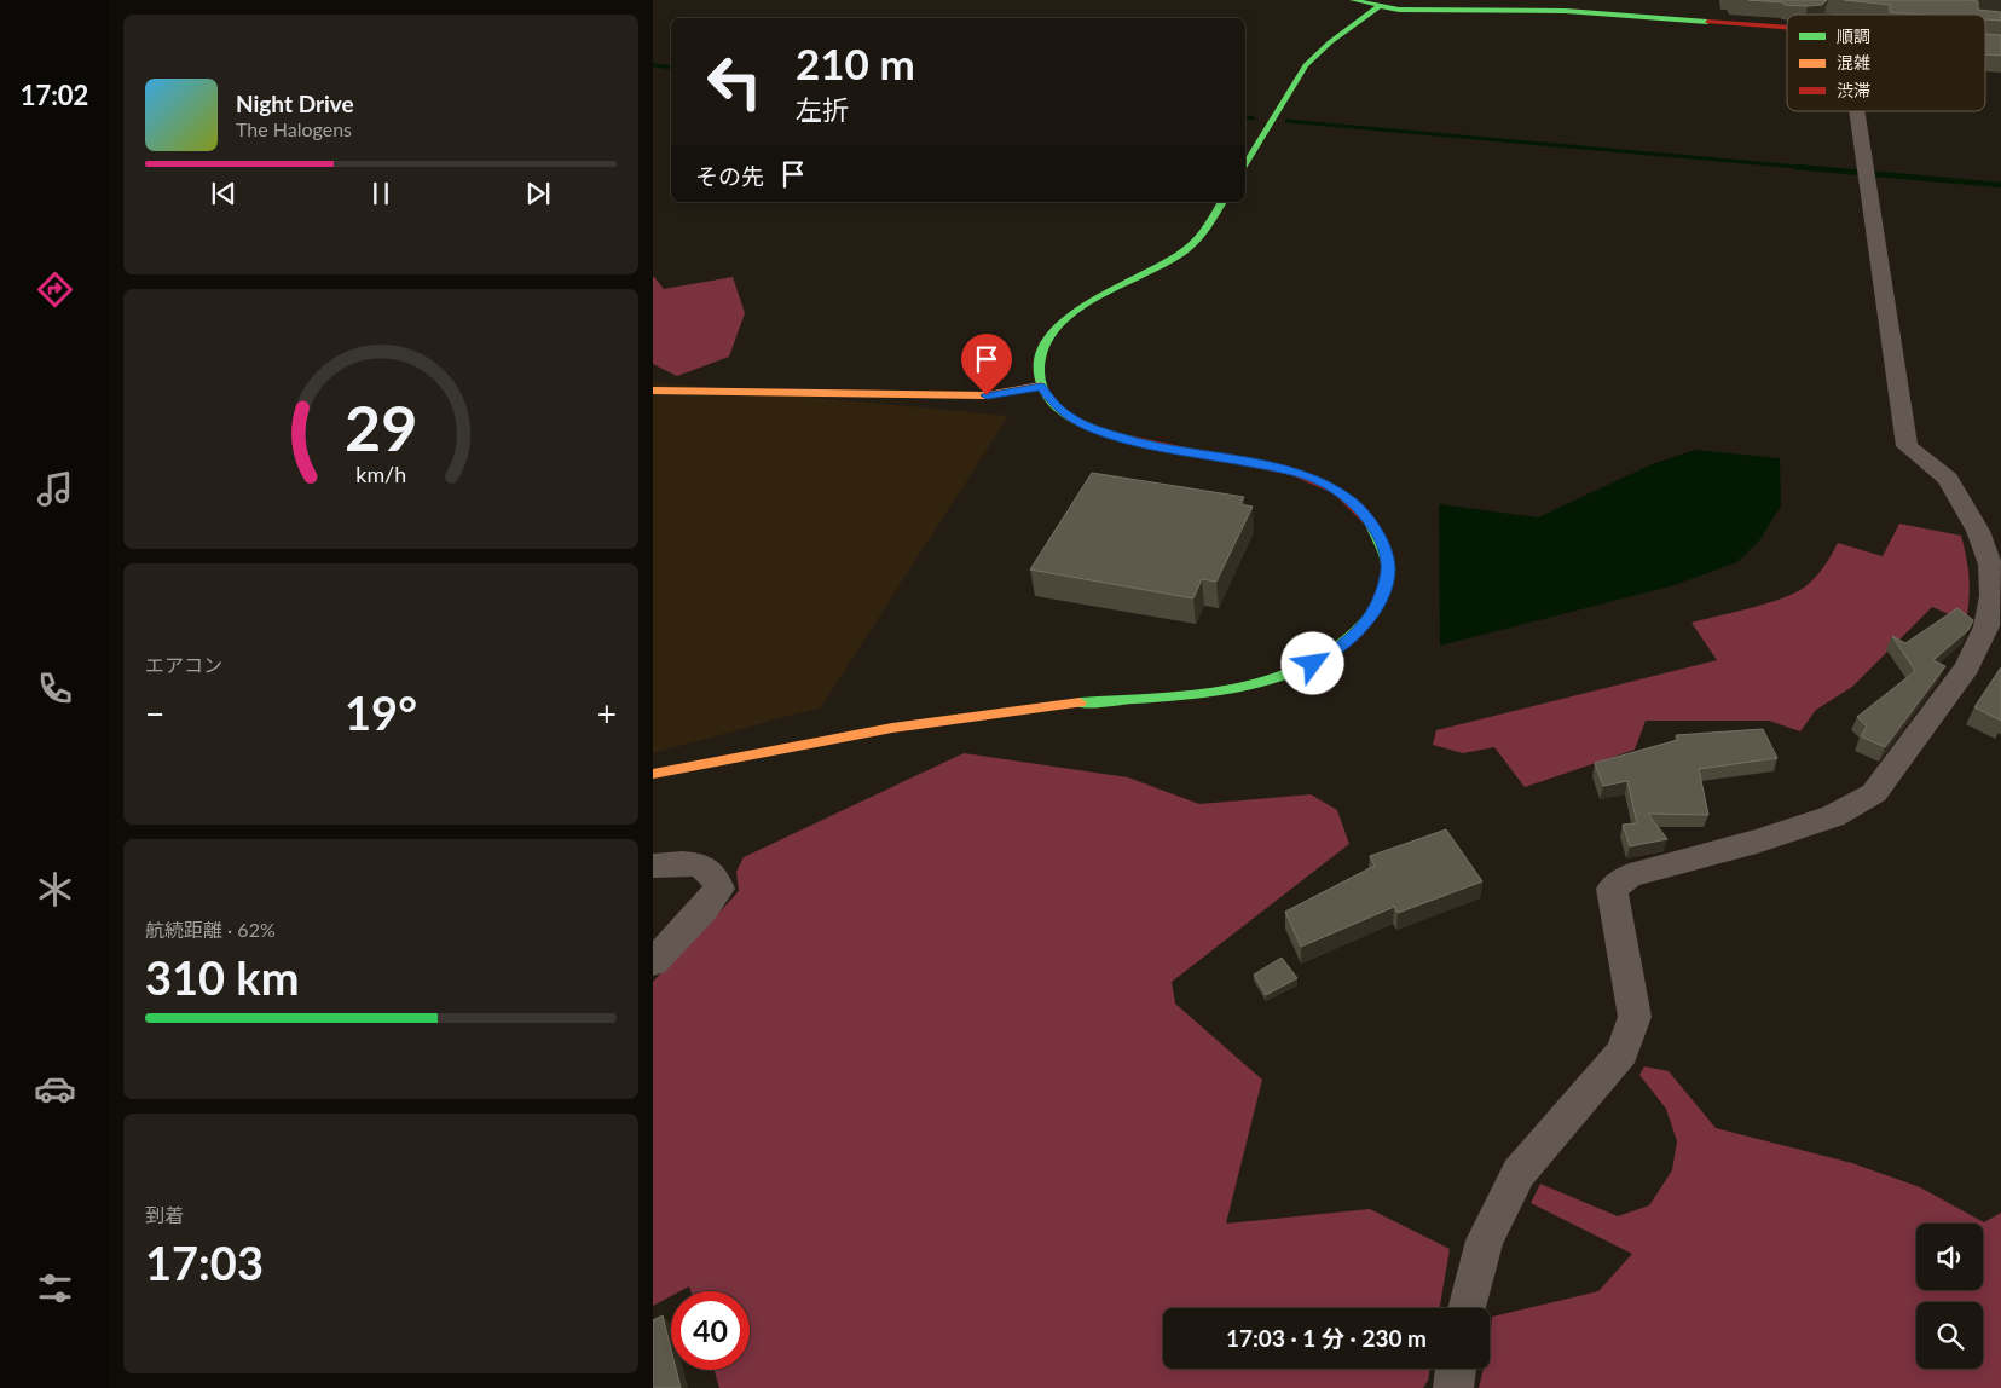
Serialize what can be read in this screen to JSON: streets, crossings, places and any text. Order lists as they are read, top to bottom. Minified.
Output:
{"legend":["順調","混雑","渋滞"],"page":{"tabs":"17:02","turn":["210 m","左折"],"song":["Night Drive","The Halogens"],"then":"その先","tile":["エアコン",["航続距離 · 62%","310 km"],["到着","17:03"]],"heat":["−","19°","+"],"limit":"40","trip":"17:03 · 1 分 · 230 m","gauge":["29","km/h"]}}
